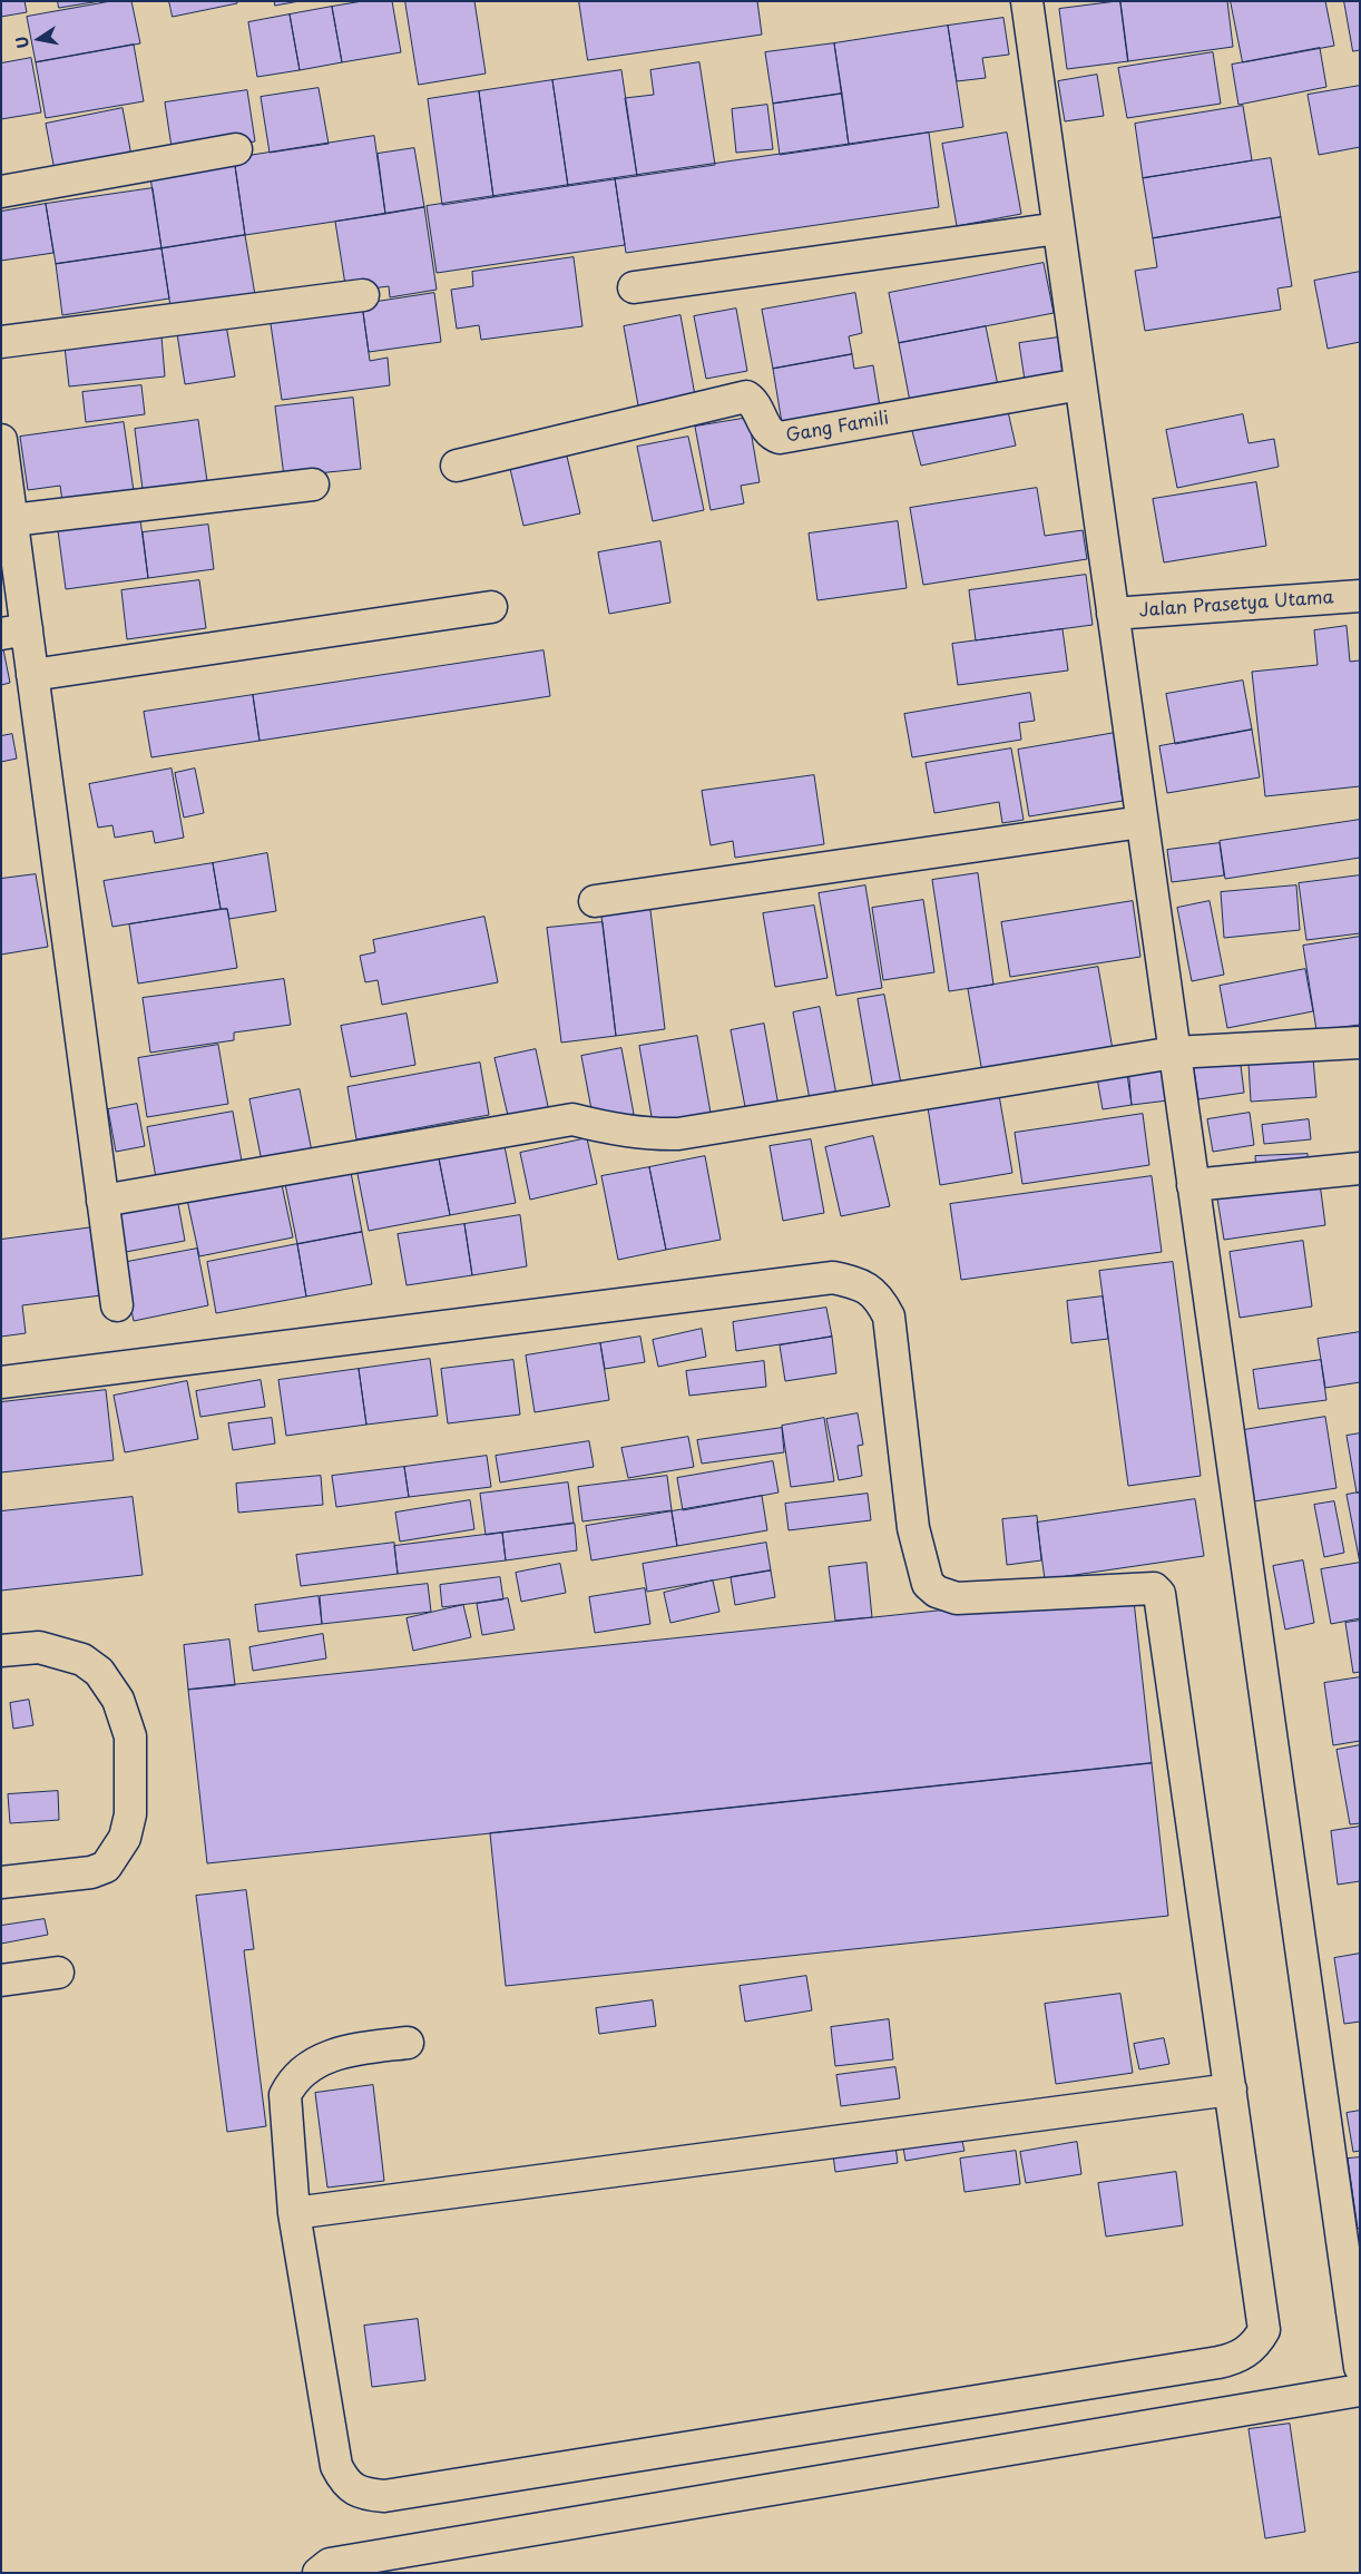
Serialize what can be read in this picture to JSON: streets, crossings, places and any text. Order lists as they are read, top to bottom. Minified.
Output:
{"streets":{"street":["Gang Famili","Jalan Prasetya Utama"]},"north":"left"}
